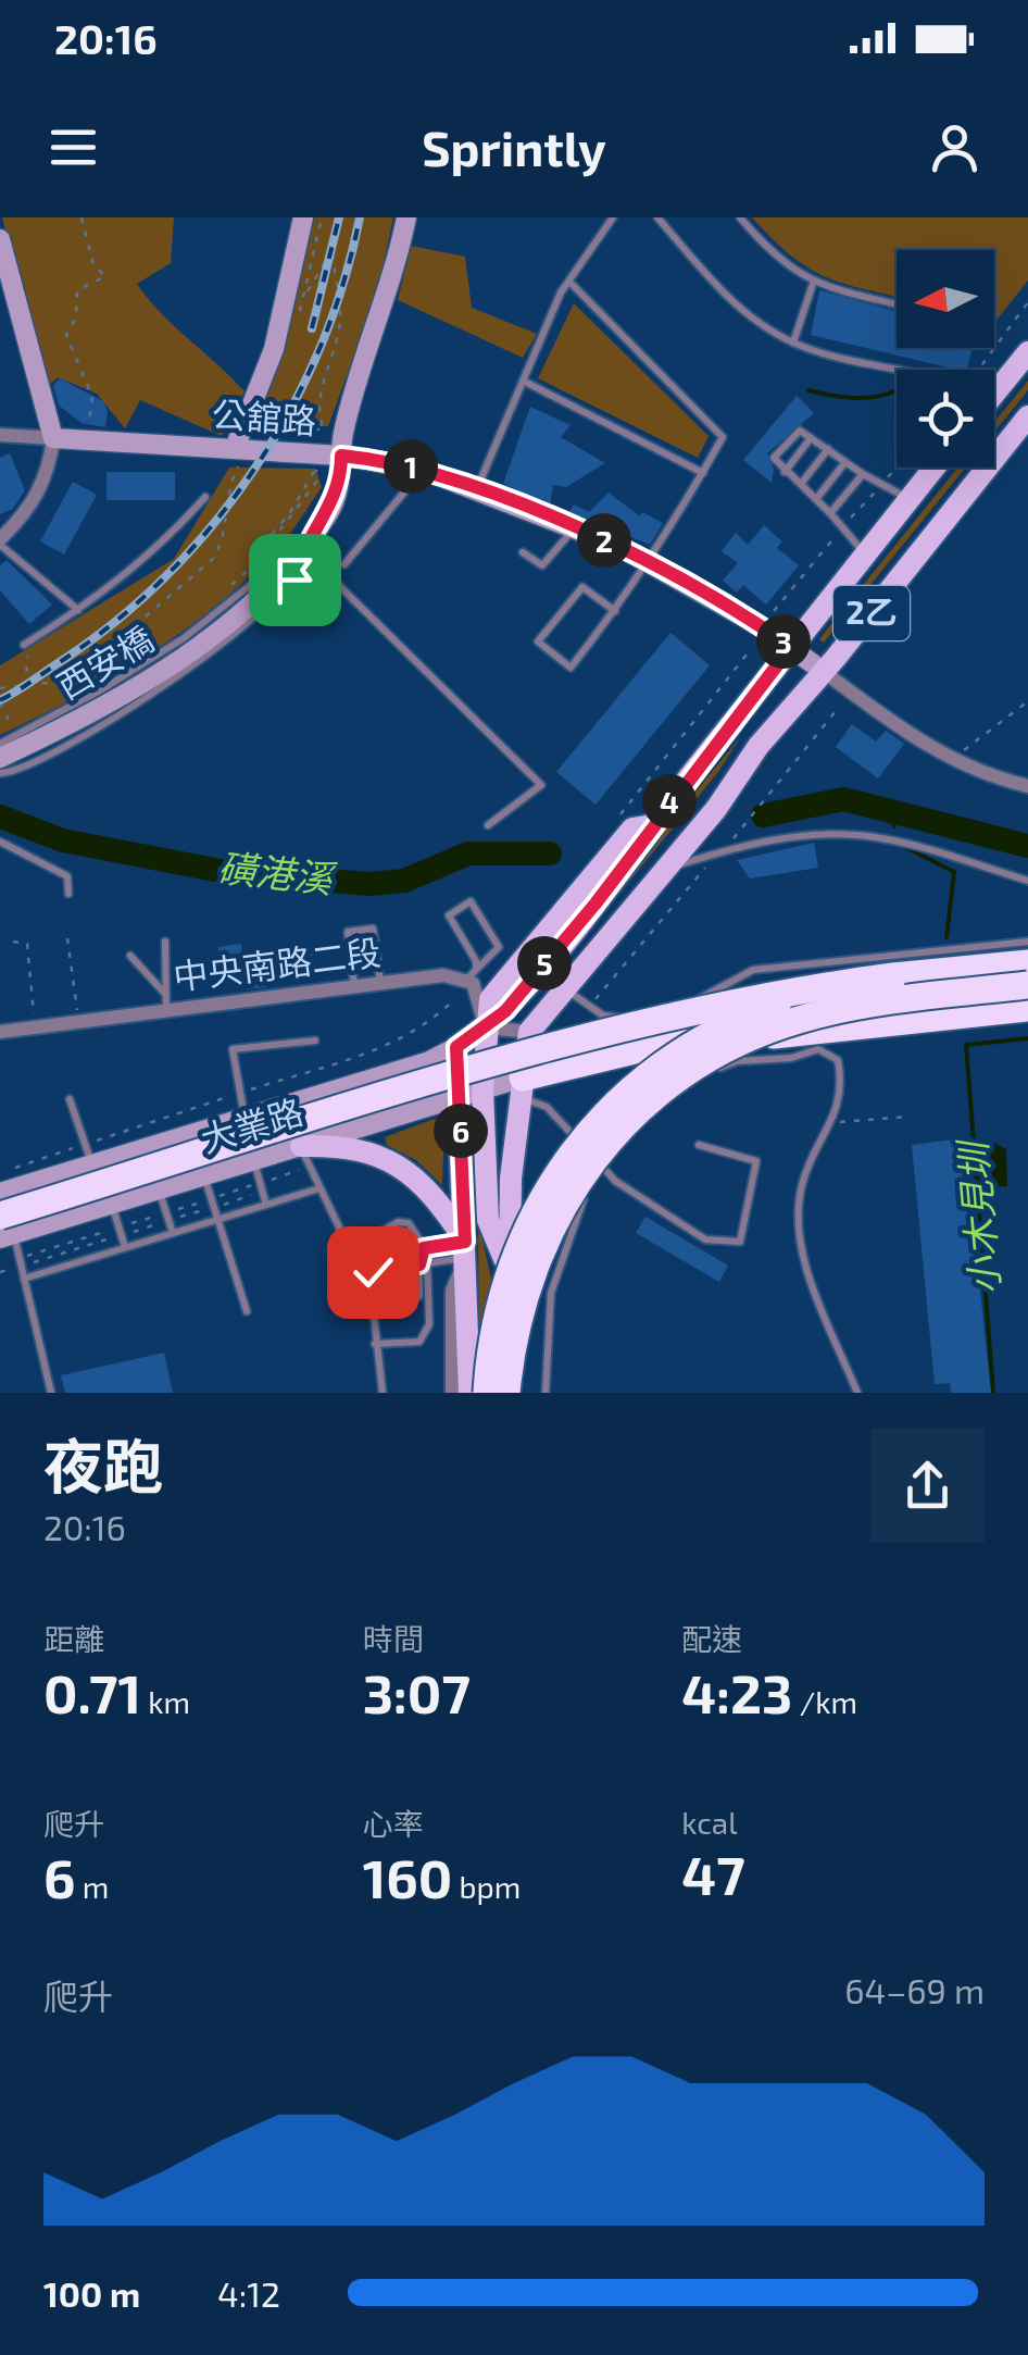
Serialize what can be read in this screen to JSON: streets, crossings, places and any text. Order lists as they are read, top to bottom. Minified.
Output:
{"streets":{"main road":["2乙"],"street":["公舘路","西安橋","中央南路二段","大業路"]},"crossings":[["公舘路","2乙"],["公舘路","西安橋"],["2乙","大業路"]],"water":["磺港溪","小木見圳"],"north":"left","page":{"status":"20:16","header":"Sprintly","pins":["1","2","3","4","5","6"],"heading":["夜跑","20:16"],"stats":[["距離","0.71 km"],["時間","3:07"],["配速","4:23 /km"],["爬升","6 m"],["心率","160 bpm"],["kcal","47"]],"chart":["爬升","64–69 m"],"list":[{"name":"100 m","note":"4:12"}]}}
